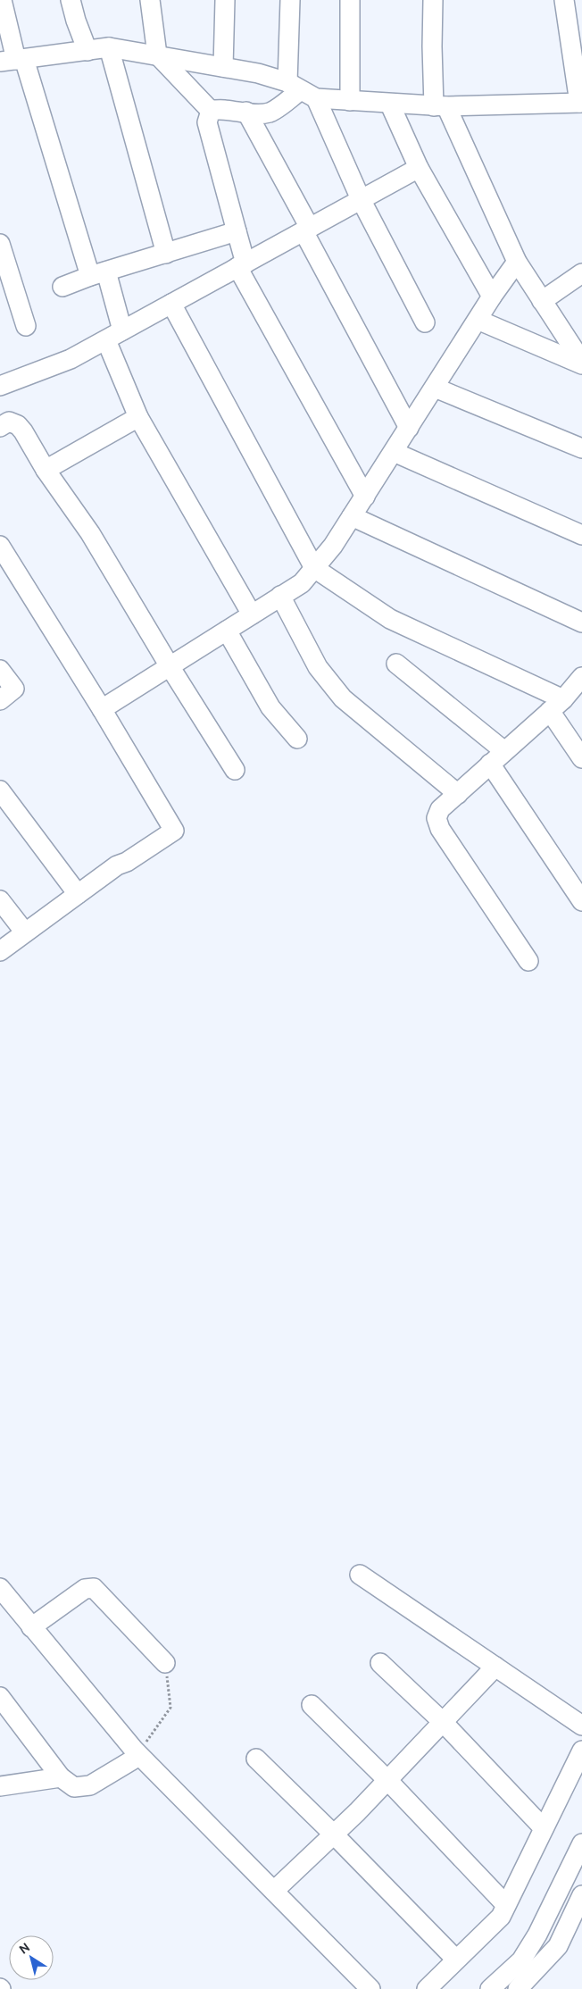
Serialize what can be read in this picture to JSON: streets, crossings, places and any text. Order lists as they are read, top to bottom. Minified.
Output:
{"north":"top left"}
